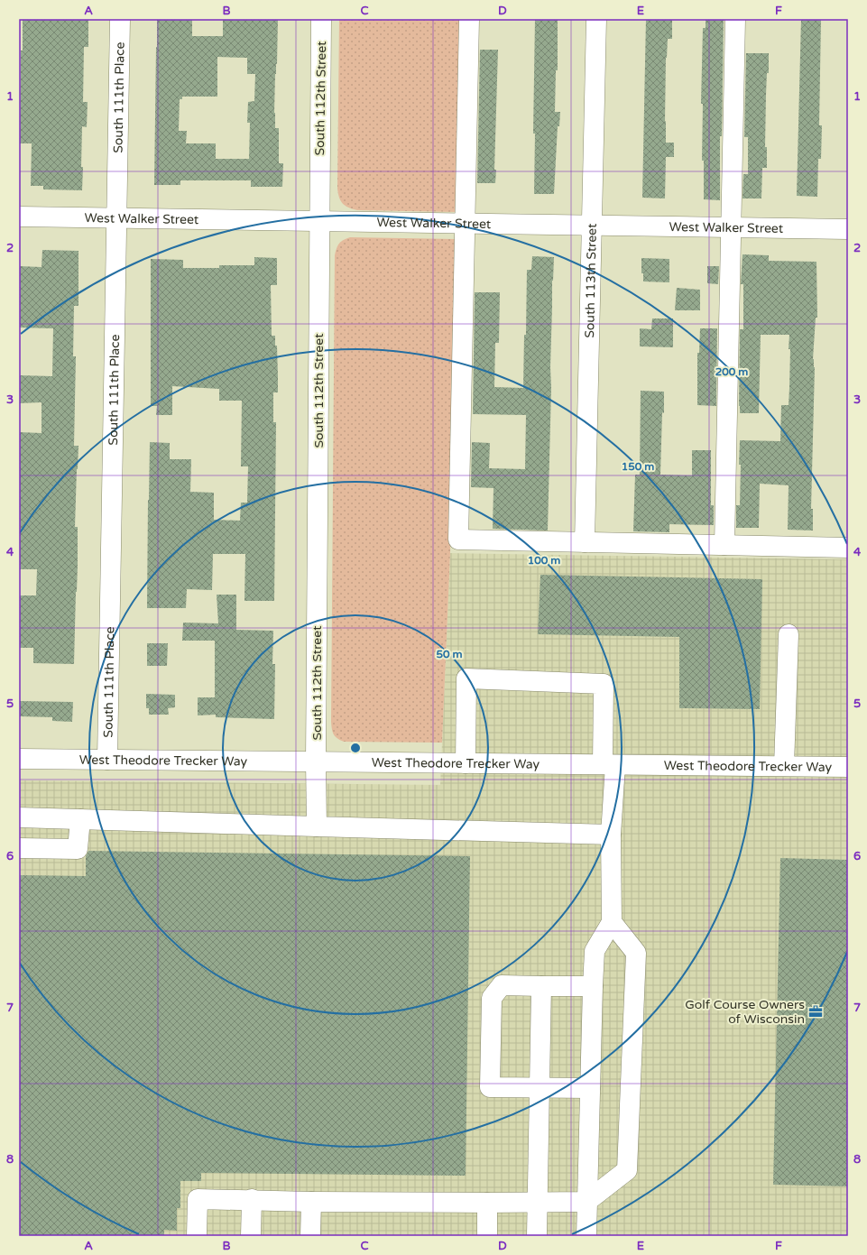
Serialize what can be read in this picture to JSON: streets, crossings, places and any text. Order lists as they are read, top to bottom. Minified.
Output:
{"streets":{"street":["South 111th Place","South 112th Street","West Walker Street","South 113th Street","West Theodore Trecker Way"]},"crossings":[["South 111th Place","West Walker Street"],["South 111th Place","West Theodore Trecker Way"],["South 112th Street","West Walker Street"],["South 112th Street","West Theodore Trecker Way"],["West Walker Street","South 113th Street"]],"places":{"office":["Golf Course Owners of Wisconsin"]},"grid":{"columns":["A","B","C","D","E","F"],"rows":["1","2","3","4","5","6","7","8"]},"rings":["200 m","150 m","100 m","50 m"]}
